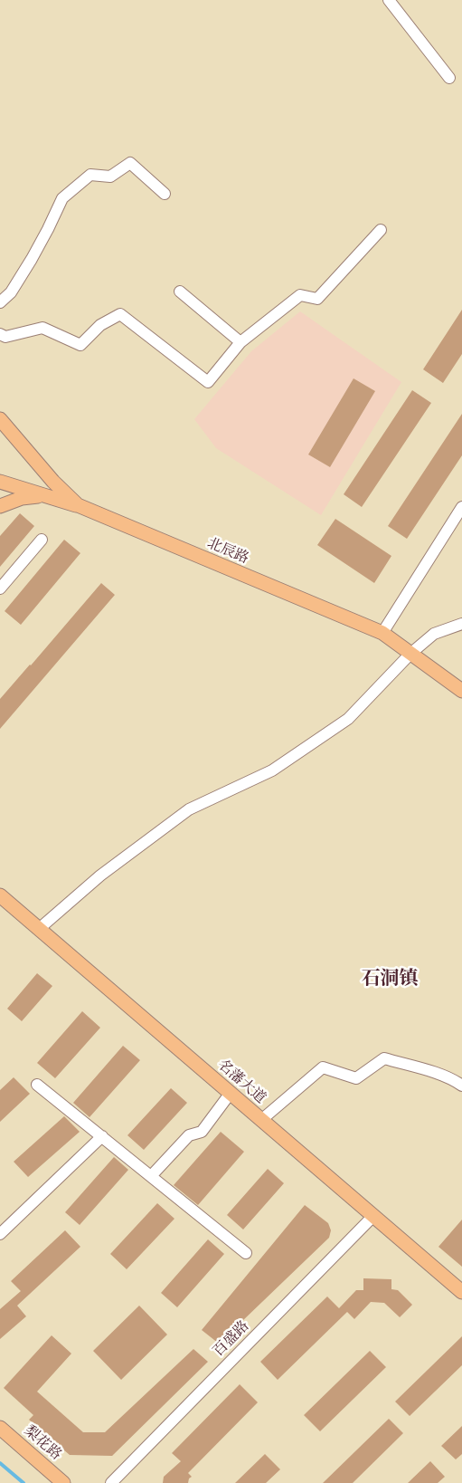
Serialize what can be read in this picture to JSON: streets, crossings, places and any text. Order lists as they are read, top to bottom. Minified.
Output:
{"streets":{"main road":["北辰路","名藩大道","梨花路"],"street":["百盛路"]},"crossings":[["名藩大道","百盛路"]],"districts":["石洞镇"]}
